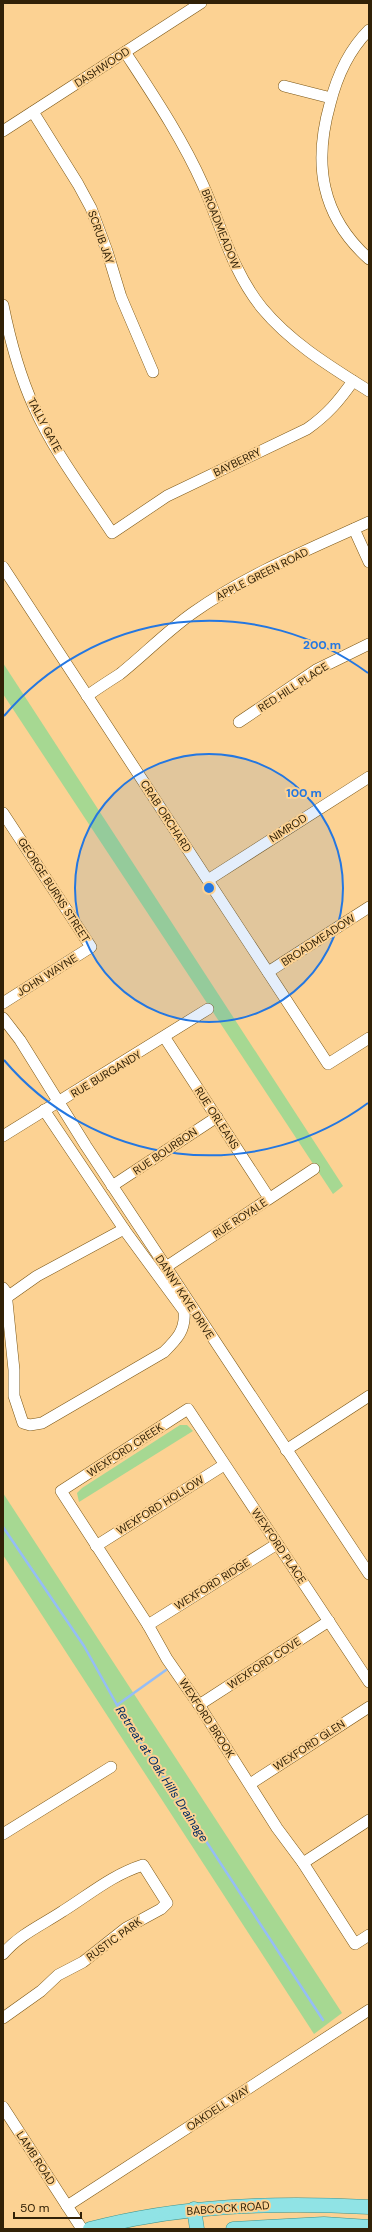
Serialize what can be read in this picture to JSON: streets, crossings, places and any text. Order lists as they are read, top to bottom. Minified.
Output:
{"streets":{"main road":["BABCOCK ROAD"],"street":["DASHWOOD","BROADMEADOW","SCRUB JAY","TALLY GATE","BAYBERRY","APPLE GREEN ROAD","RED HILL PLACE","CRAB ORCHARD","NIMROD","GEORGE BURNS STREET","JOHN WAYNE","RUE BURGANDY","RUE ORLEANS","RUE BOURBON","RUE ROYALE","DANNY KAYE DRIVE","WEXFORD CREEK","WEXFORD HOLLOW","WEXFORD PLACE","WEXFORD RIDGE","WEXFORD COVE","WEXFORD BROOK","WEXFORD GLEN","RUSTIC PARK","OAKDELL WAY","LAMB ROAD"]},"crossings":[["DASHWOOD","BROADMEADOW"],["DASHWOOD","SCRUB JAY"],["BROADMEADOW","BAYBERRY"],["BROADMEADOW","CRAB ORCHARD"],["TALLY GATE","BAYBERRY"],["APPLE GREEN ROAD","CRAB ORCHARD"],["CRAB ORCHARD","NIMROD"],["GEORGE BURNS STREET","JOHN WAYNE"],["RUE BURGANDY","RUE ORLEANS"],["RUE BURGANDY","DANNY KAYE DRIVE"],["RUE ORLEANS","RUE BOURBON"],["RUE ORLEANS","RUE ROYALE"],["RUE BOURBON","DANNY KAYE DRIVE"],["RUE ROYALE","DANNY KAYE DRIVE"],["WEXFORD CREEK","WEXFORD PLACE"],["WEXFORD CREEK","WEXFORD BROOK"],["WEXFORD HOLLOW","WEXFORD PLACE"],["WEXFORD HOLLOW","WEXFORD BROOK"],["WEXFORD PLACE","WEXFORD RIDGE"],["WEXFORD PLACE","WEXFORD COVE"],["WEXFORD RIDGE","WEXFORD BROOK"],["WEXFORD COVE","WEXFORD BROOK"],["WEXFORD BROOK","WEXFORD GLEN"],["OAKDELL WAY","LAMB ROAD"]],"water":["Retreat at Oak Hills Drainage"],"scale_bar":"50 m","rings":["200 m","100 m"]}
